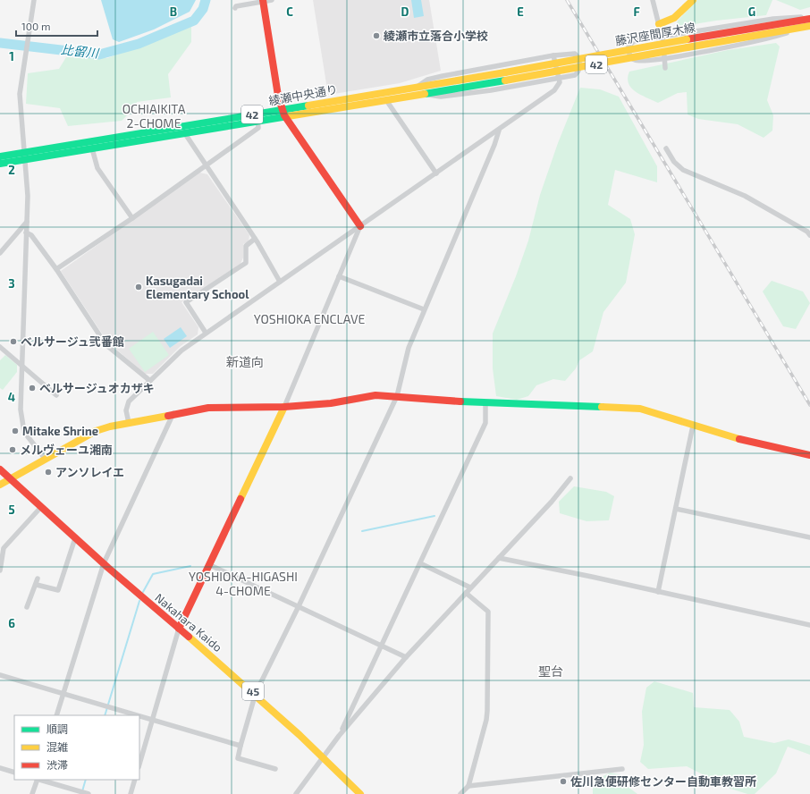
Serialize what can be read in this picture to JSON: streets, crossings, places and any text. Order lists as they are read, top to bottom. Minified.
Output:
{"streets":{"main road":["藤沢座間厚木線","42","綾瀬中央通り","Nakahara Kaido","45"]},"crossings":[["藤沢座間厚木線","綾瀬中央通り"]],"districts":["OCHIAIKITA 2-CHOME","YOSHIOKA ENCLAVE","新道向","YOSHIOKA-HIGASHI 4-CHOME","聖台"],"water":["比留川"],"places":["綾瀬市立落合小学校","Kasugadai Elementary School","ベルサージュ弐番館","ベルサージュオカザキ","Mitake Shrine","メルヴェーユ湘南","アンソレイエ","佐川急便研修センター自動車教習所"],"legend":["順調","混雑","渋滞"],"scale_bar":"100 m","grid":{"columns":["B","C","D","E","F","G"],"rows":["1","2","3","4","5","6"]}}
